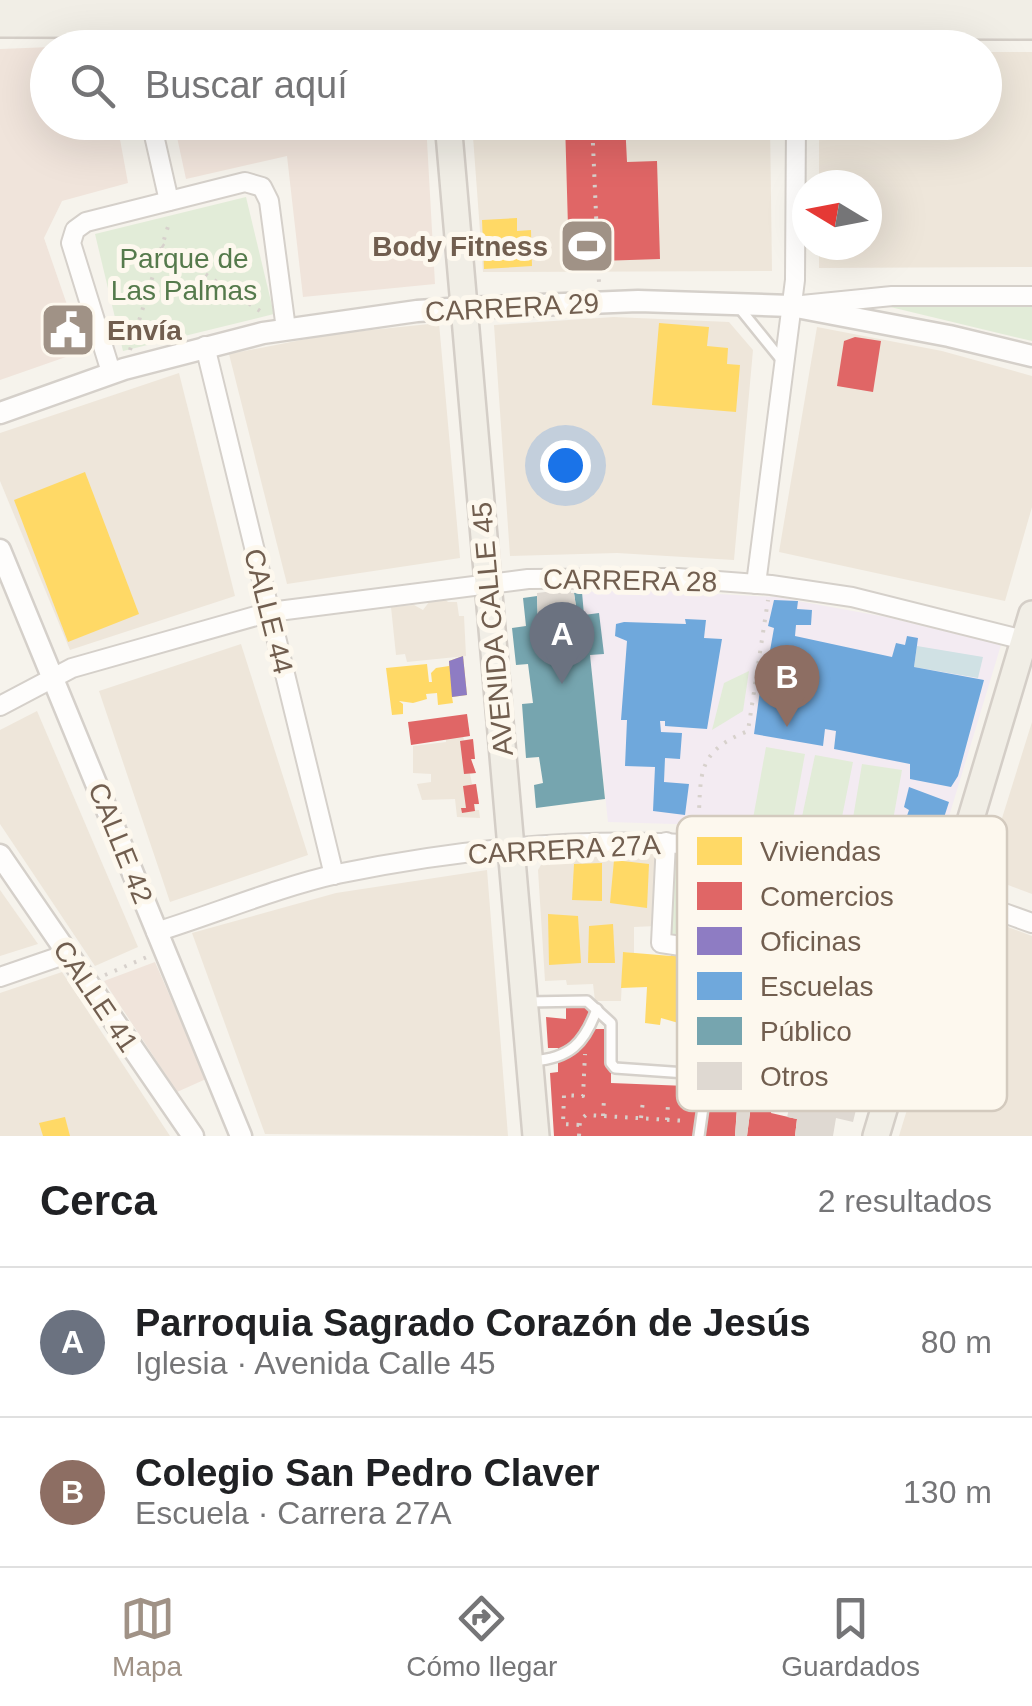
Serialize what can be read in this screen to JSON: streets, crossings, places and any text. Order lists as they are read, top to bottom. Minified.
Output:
{"streets":{"main road":["AVENIDA CALLE 45"],"street":["CARRERA 29","CARRERA 28","CALLE 44","CALLE 42","CARRERA 27A","CALLE 41"]},"crossings":[["CARRERA 29","CALLE 44"],["CARRERA 29","AVENIDA CALLE 45"],["CARRERA 28","CALLE 44"],["CARRERA 28","AVENIDA CALLE 45"],["CARRERA 28","CALLE 42"],["CALLE 44","CARRERA 27A"],["AVENIDA CALLE 45","CARRERA 27A"],["CALLE 42","CARRERA 27A"]],"parks":["Parque de Las Palmas"],"places":{"sports":["Body Fitness"],"public building":["Envía"]},"legend":["Viviendas","Comercios","Oficinas","Escuelas","Público","Otros"],"north":"left","page":{"search":"Buscar aquí","pins":["A","B"],"heading":["Cerca","2 resultados"],"list":[{"mark":"A","name":"Parroquia Sagrado Corazón de Jesús","note":"Iglesia · Avenida Calle 45","value":"80 m"},{"mark":"B","name":"Colegio San Pedro Claver","note":"Escuela · Carrera 27A","value":"130 m"}],"nav":["Mapa","Cómo llegar","Guardados"]}}
